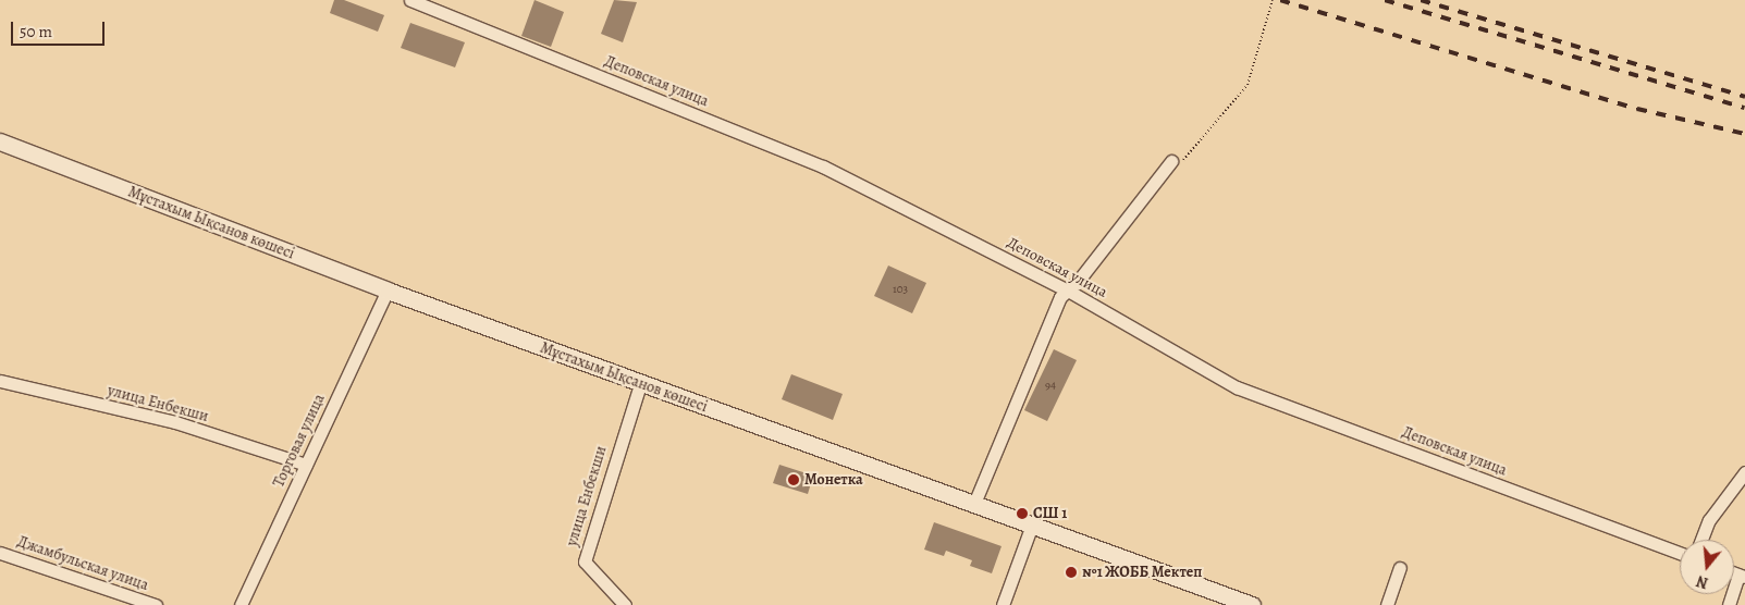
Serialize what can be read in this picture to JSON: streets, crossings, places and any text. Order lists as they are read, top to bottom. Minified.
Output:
{"streets":{"main road":["Мұстахым Ықсанов көшесі"],"street":["Деповская улица","улица Енбекши","Торговая улица","Джамбульская улица"]},"crossings":[["Мұстахым Ықсанов көшесі","улица Енбекши"],["Мұстахым Ықсанов көшесі","Торговая улица"],["улица Енбекши","Торговая улица"]],"places":["Монетка","СШ 1","№1 ЖОББ Мектеп"],"house_numbers":["103","94"],"scale_bar":"50 m","north":"bottom"}
